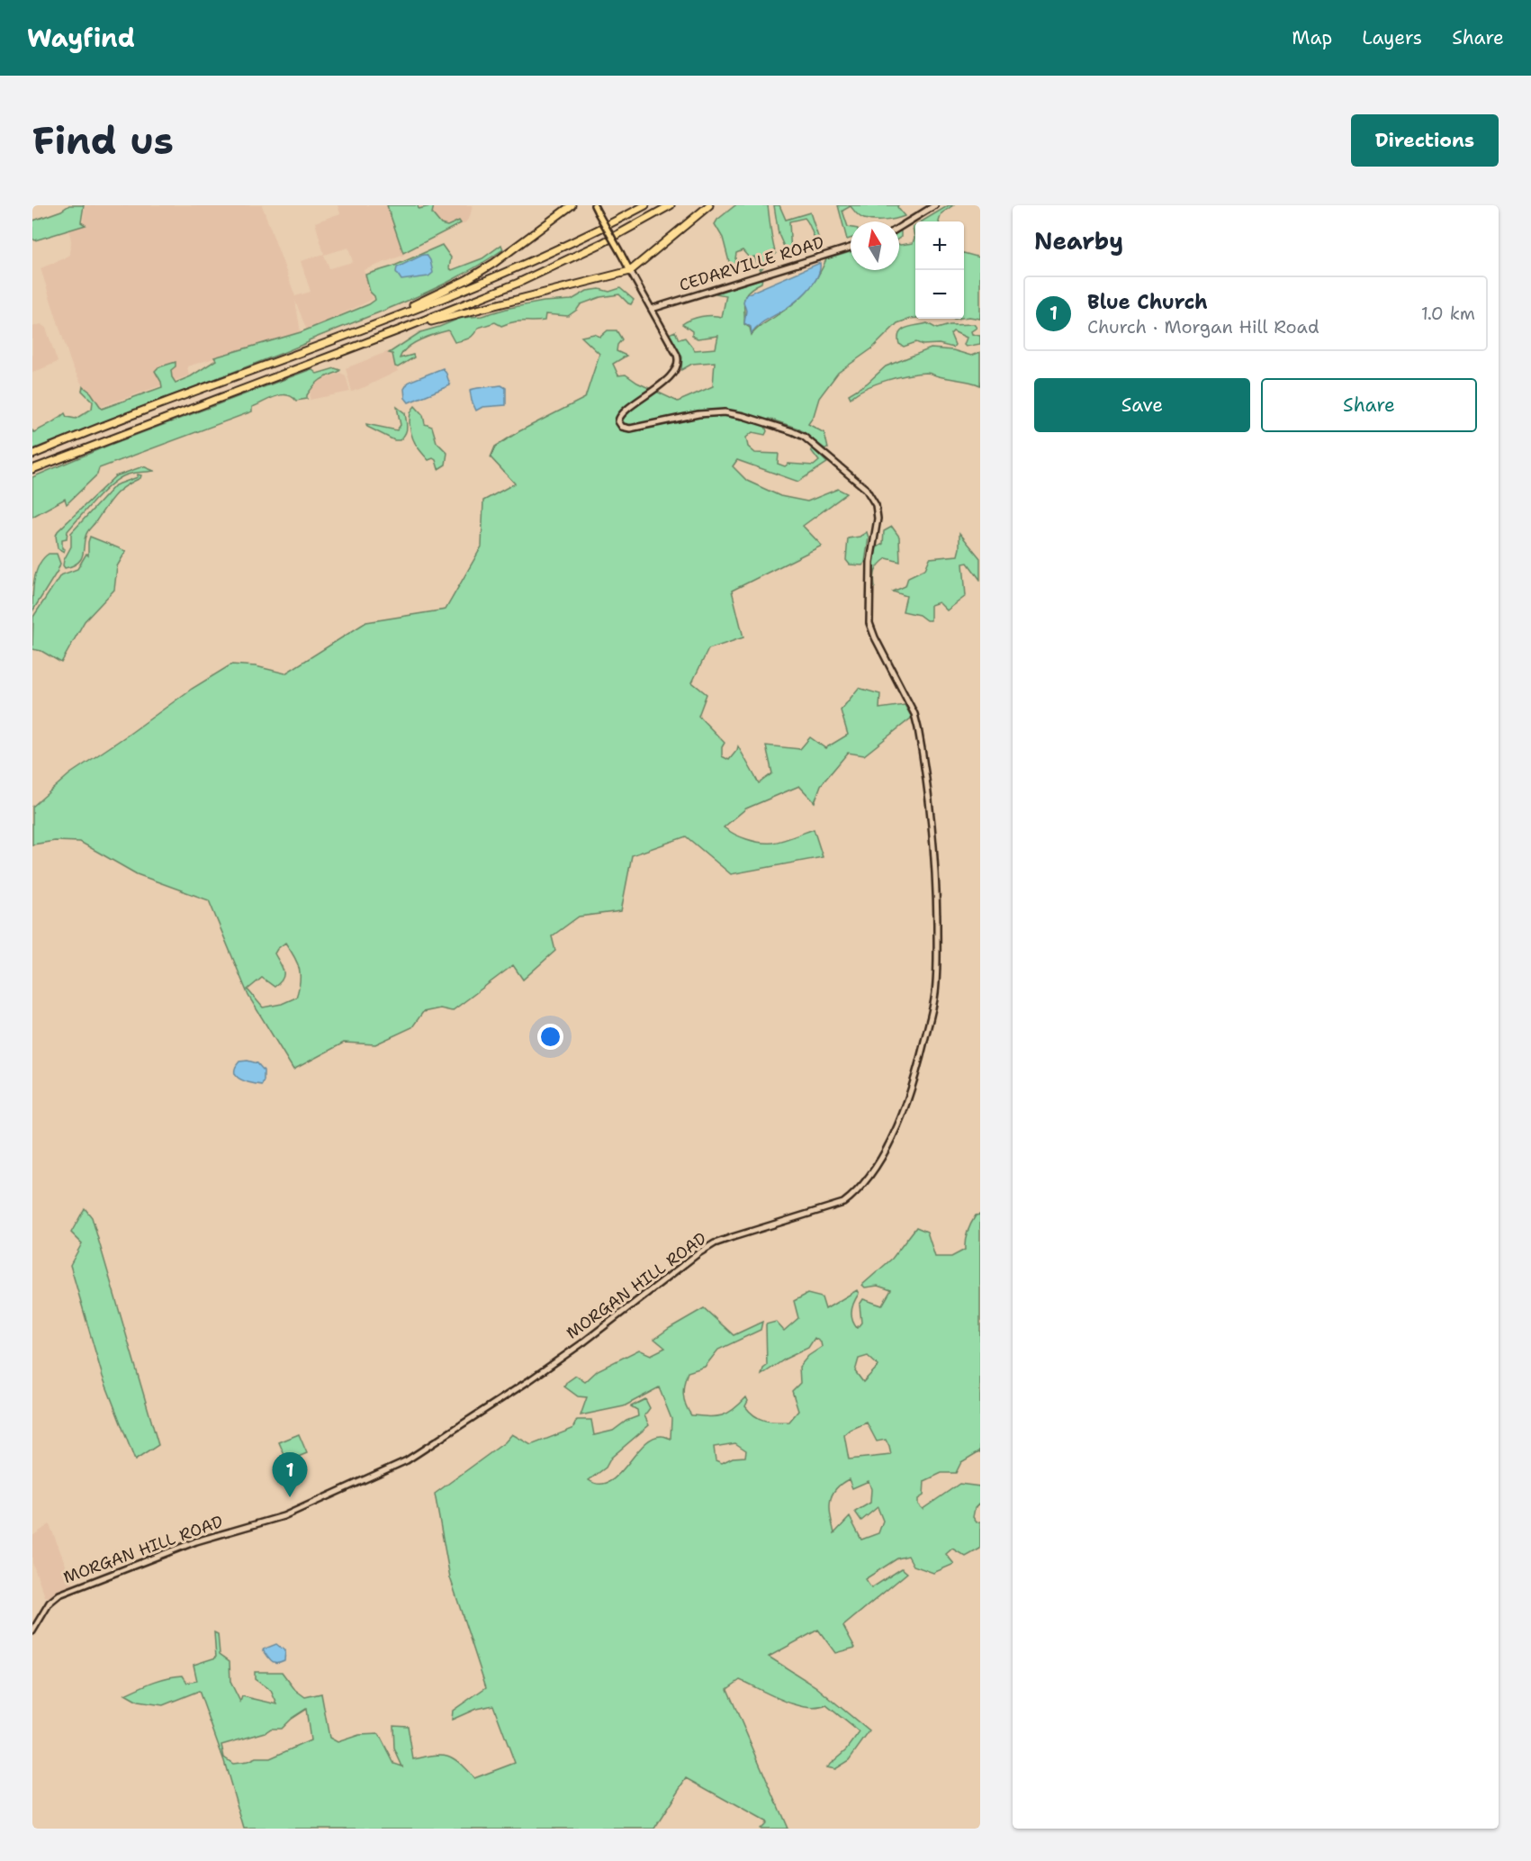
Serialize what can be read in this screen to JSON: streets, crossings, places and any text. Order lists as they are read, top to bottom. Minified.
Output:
{"streets":{"main road":["CEDARVILLE ROAD","MORGAN HILL ROAD"]},"crossings":[["CEDARVILLE ROAD","MORGAN HILL ROAD"]],"north":"top","page":{"header":"Wayfind","nav":["Map","Layers","Share"],"buttons":["Directions",["Save","Share"]],"title":"Find us","heading":"Nearby","map_buttons":["+","−"],"list":[{"mark":"1","name":"Blue Church","note":"Church · Morgan Hill Road","value":"1.0 km"}],"pins":"1"}}
